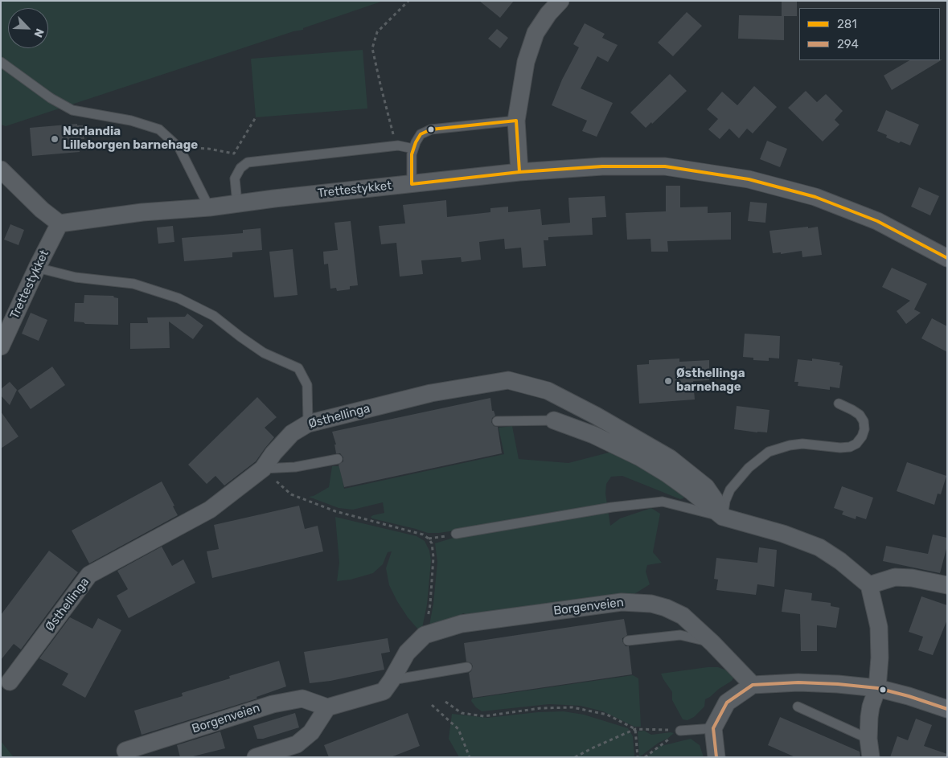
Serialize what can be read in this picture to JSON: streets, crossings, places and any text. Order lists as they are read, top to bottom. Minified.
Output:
{"streets":{"street":["Trettestykket","Østhellinga","Borgenveien"]},"places":["Norlandia Lilleborgen barnehage","Østhellinga barnehage"],"lines":["transit line 281","transit line 294"],"legend":["281","294"],"north":"bottom right"}
